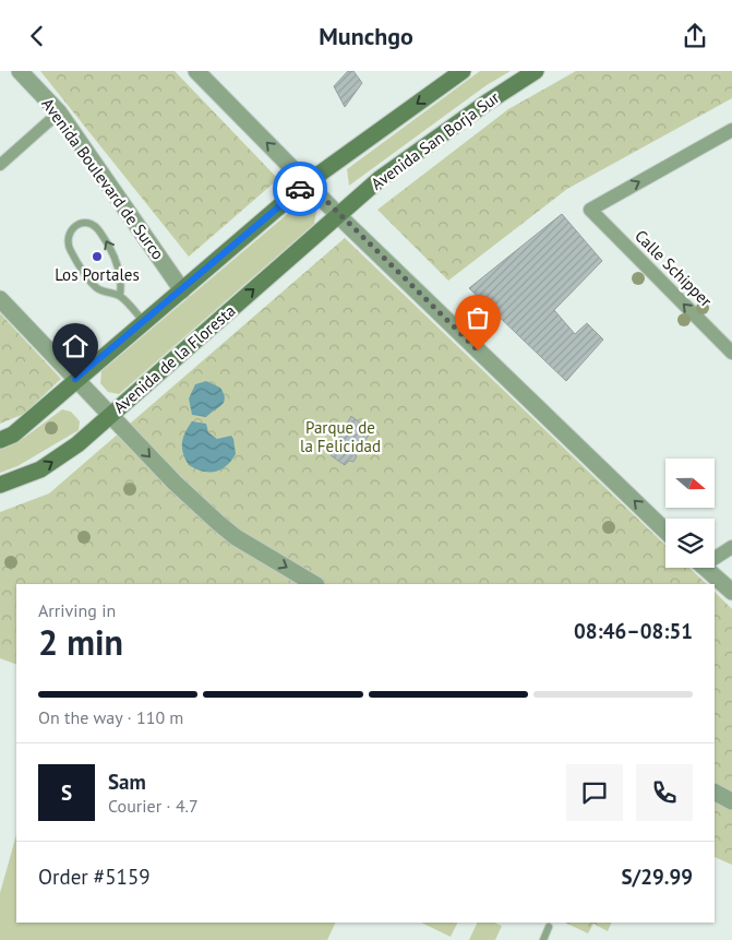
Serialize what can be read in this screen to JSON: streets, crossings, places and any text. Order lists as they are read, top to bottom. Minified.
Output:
{"streets":{"main road":["Avenida San Borja Sur","Avenida de la Floresta"],"street":["Avenida Boulevard de Surco","Calle Schipper"]},"crossings":[["Avenida San Borja Sur","Avenida de la Floresta"]],"parks":["Parque de la Felicidad"],"places":["Los Portales"],"north":"right","page":{"header":"Munchgo","heading":["2 min","Arriving in","08:46–08:51"],"panel":["Sam","Courier · 4.7","Order #5159","S/29.99"],"bar":"On the way · 110 m","round":"S"}}
